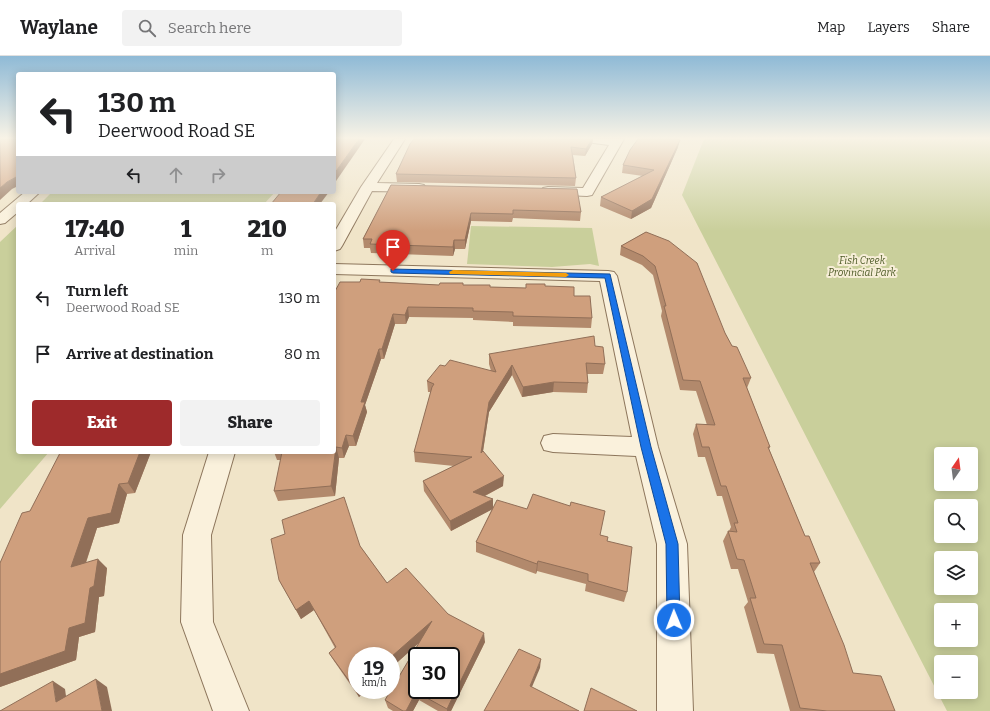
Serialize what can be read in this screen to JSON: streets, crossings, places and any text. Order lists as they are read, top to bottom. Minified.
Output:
{"parks":["Fish Creek Provincial Park"],"north":"top","page":{"header":"Waylane","search":"Search here","nav":["Map","Layers","Share"],"turn":["130 m","Deerwood Road SE"],"eta":["17:40","Arrival","1","min","210","m"],"list":[{"name":"Turn left","note":"Deerwood Road SE","value":"130 m"},{"name":"Arrive at destination","value":"80 m"}],"buttons":["Exit","Share"],"map_buttons":["+","−"],"speed":"19 km/h","limit":"30"}}
